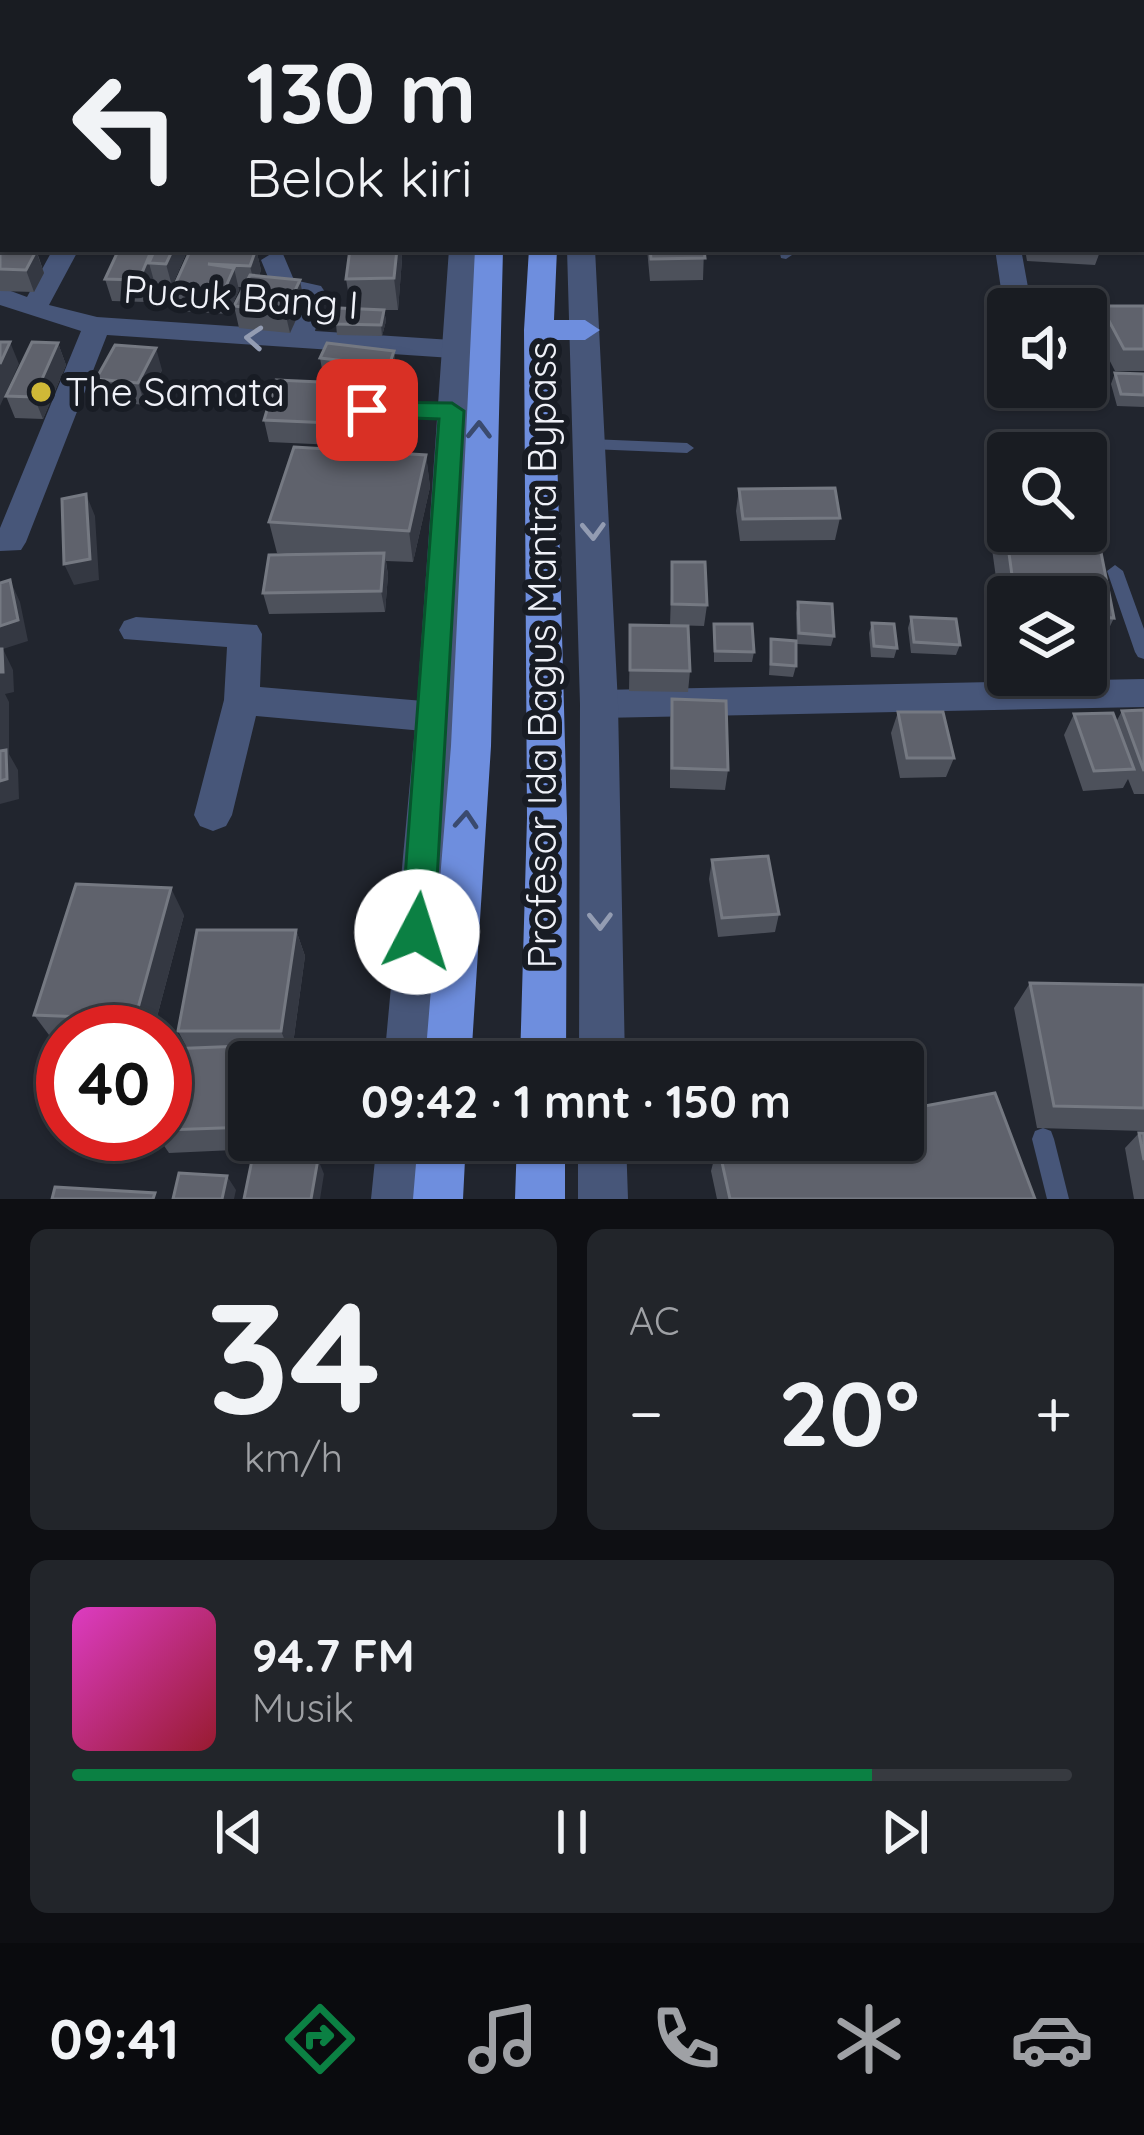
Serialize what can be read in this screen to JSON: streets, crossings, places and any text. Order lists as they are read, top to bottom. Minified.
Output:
{"streets":{"highway":["Profesor Ida Bagus Mantra Bypass"],"street":["Pucuk Bang I"]},"crossings":[["Pucuk Bang I","Profesor Ida Bagus Mantra Bypass"]],"one_way":["Pucuk Bang I"],"places":["The Samata"],"page":{"turn":["130 m","Belok kiri"],"limit":"40","trip":"09:42 · 1 mnt · 150 m","tile":[["34","km/h"],"AC"],"heat":["−","20°","+"],"song":["94.7 FM","Musik"],"tabs":"09:41"}}
